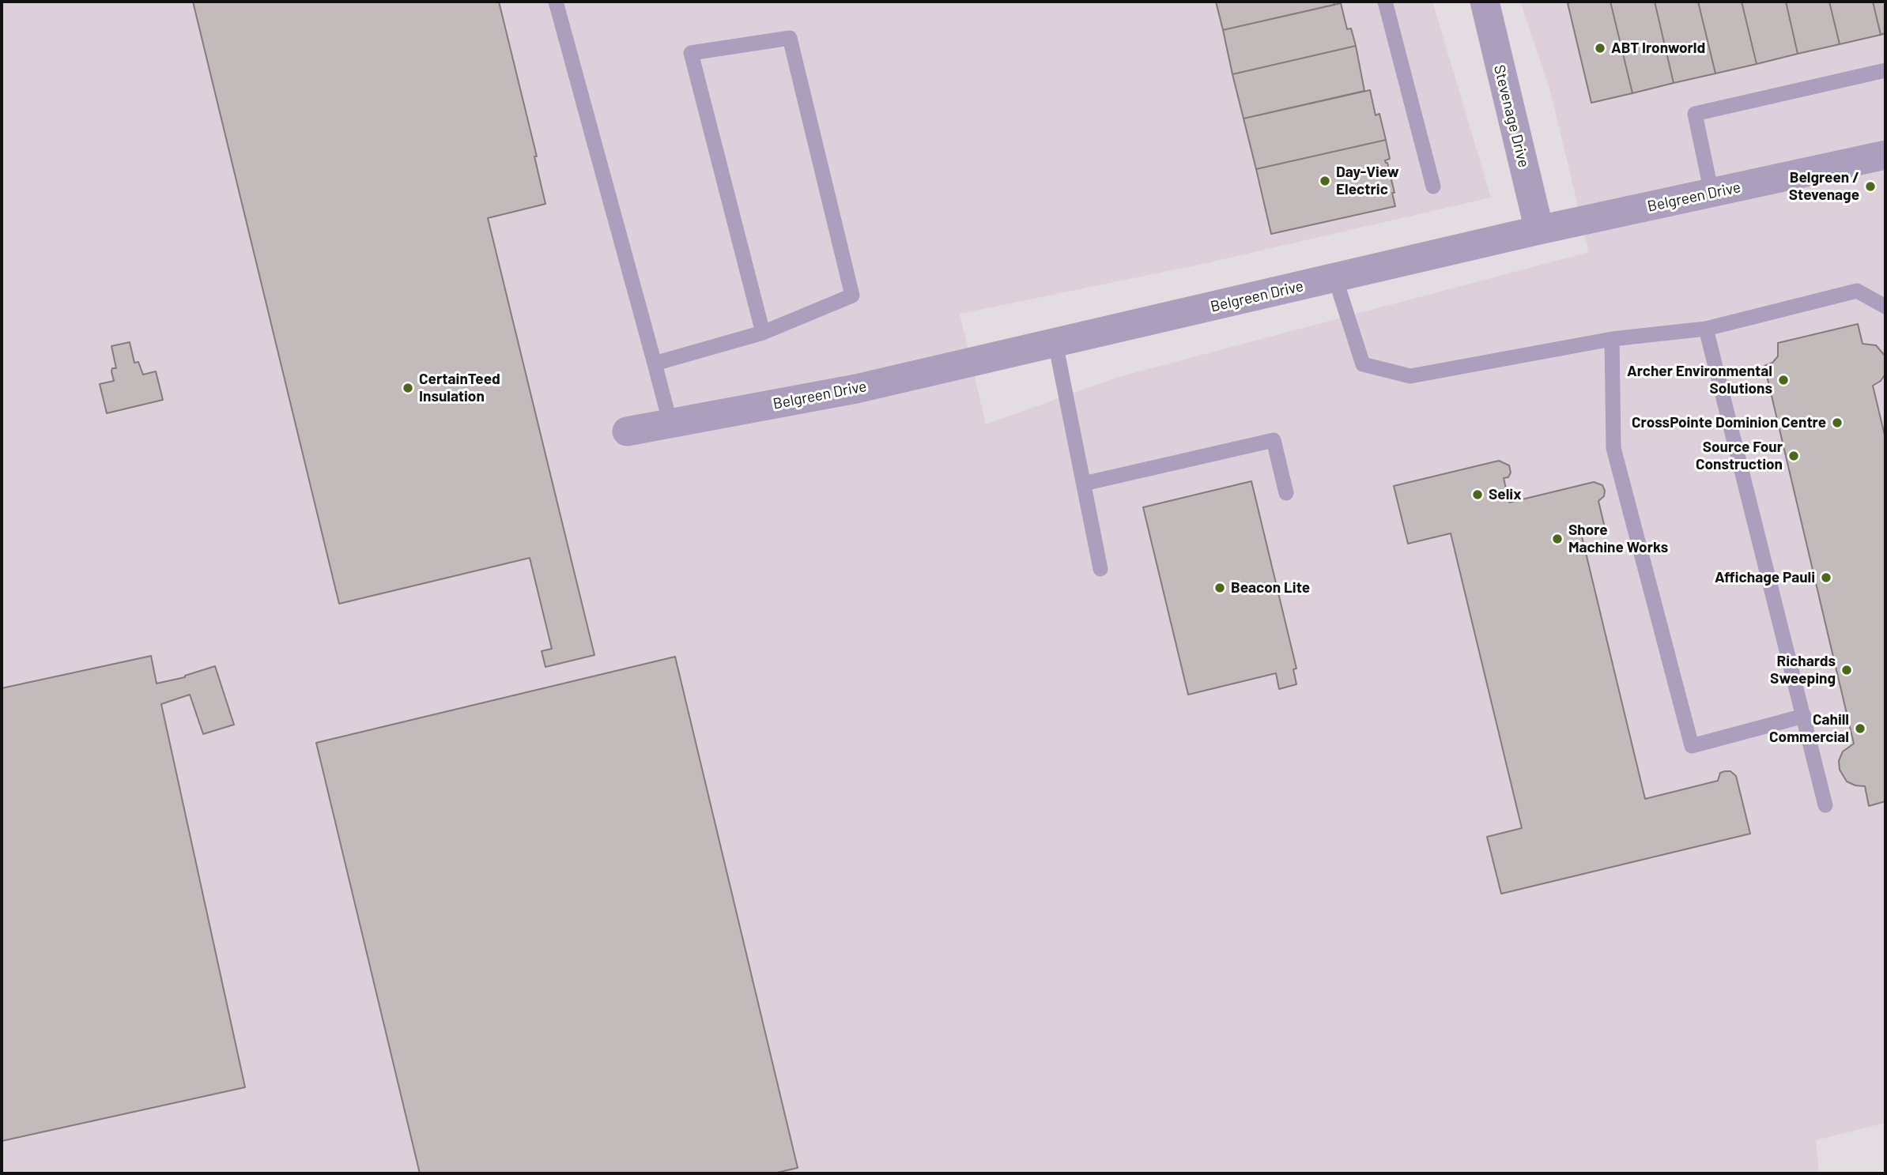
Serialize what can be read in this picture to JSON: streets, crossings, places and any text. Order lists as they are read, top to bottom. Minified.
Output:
{"streets":{"street":["Stevenage Drive","Belgreen Drive"]},"crossings":[["Stevenage Drive","Belgreen Drive"]],"places":["ABT Ironworld","Day-View Electric","Belgreen / Stevenage","Archer Environmental Solutions","CertainTeed Insulation","CrossPointe Dominion Centre","Source Four Construction","Selix","Shore Machine Works","Affichage Pauli","Beacon Lite","Richards Sweeping","Cahill Commercial"]}
